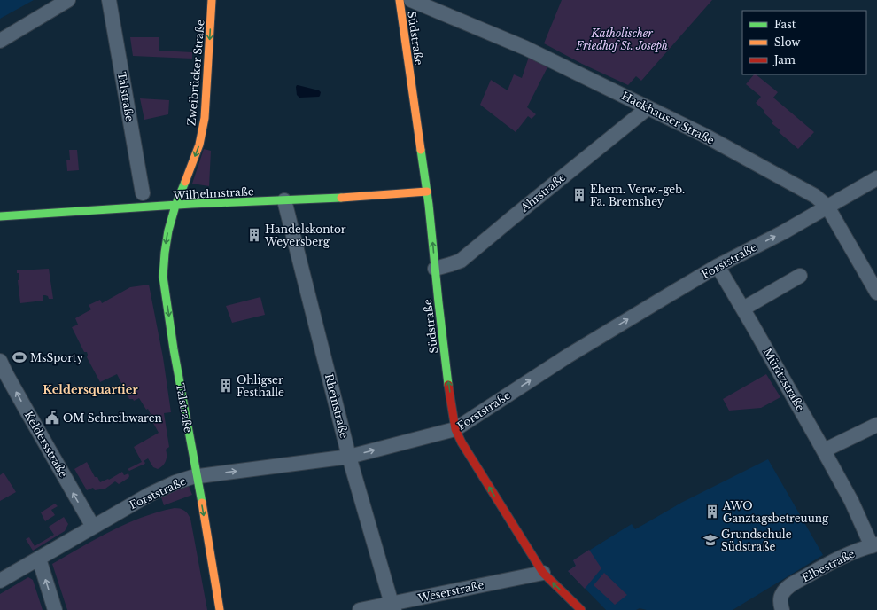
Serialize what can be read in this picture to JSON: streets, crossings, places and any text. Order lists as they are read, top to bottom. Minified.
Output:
{"streets":{"main road":["Südstraße","Zweibrücker Straße","Talstraße","Wilhelmstraße"],"street":["Hackhauser Straße","Ahrstraße","Forststraße","Müritzstraße","Rheinstraße","Keldersstraße","Elbestraße","Weserstraße"]},"crossings":[["Südstraße","Ahrstraße"],["Südstraße","Wilhelmstraße"],["Südstraße","Forststraße"],["Südstraße","Weserstraße"],["Zweibrücker Straße","Talstraße"],["Zweibrücker Straße","Wilhelmstraße"],["Talstraße","Wilhelmstraße"],["Talstraße","Forststraße"],["Hackhauser Straße","Ahrstraße"],["Hackhauser Straße","Forststraße"],["Wilhelmstraße","Rheinstraße"],["Forststraße","Müritzstraße"],["Forststraße","Rheinstraße"],["Forststraße","Keldersstraße"],["Müritzstraße","Elbestraße"],["Rheinstraße","Weserstraße"]],"one_way":["Südstraße","Zweibrücker Straße","Talstraße","Forststraße","Keldersstraße"],"districts":["Keldersquartier"],"parks":["Katholischer Friedhof St. Joseph"],"places":{"building":["Ehem. Verw.-geb. Fa. Bremshey","Handelskontor Weyersberg","Ohligser Festhalle","AWO Ganztagsbetreuung"],"sports":["MsSporty"],"public building":["OM Schreibwaren"],"school or university":["Grundschule Südstraße"]},"legend":["Fast","Slow","Jam"]}
